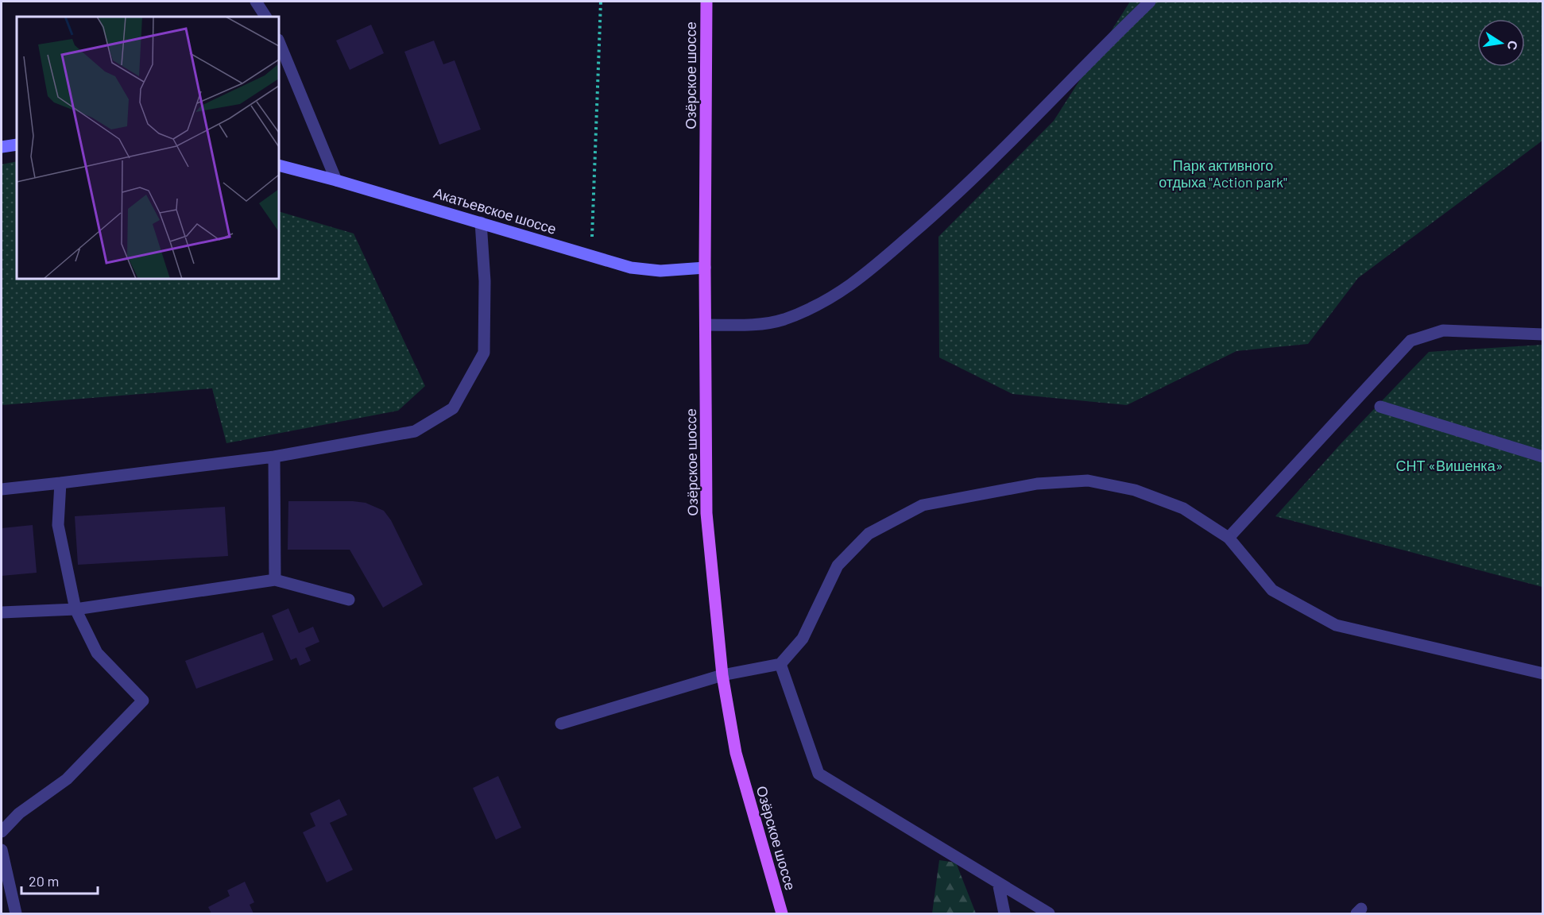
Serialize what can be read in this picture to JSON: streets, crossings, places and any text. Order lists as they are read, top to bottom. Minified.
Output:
{"streets":{"main road":["Озёрское шоссе","Акатьевское шоссе"]},"crossings":[["Озёрское шоссе","Акатьевское шоссе"]],"parks":["Парк активного отдыха \"Action park\"","СНТ «Вишенка»"],"scale_bar":"20 m","north":"right"}
